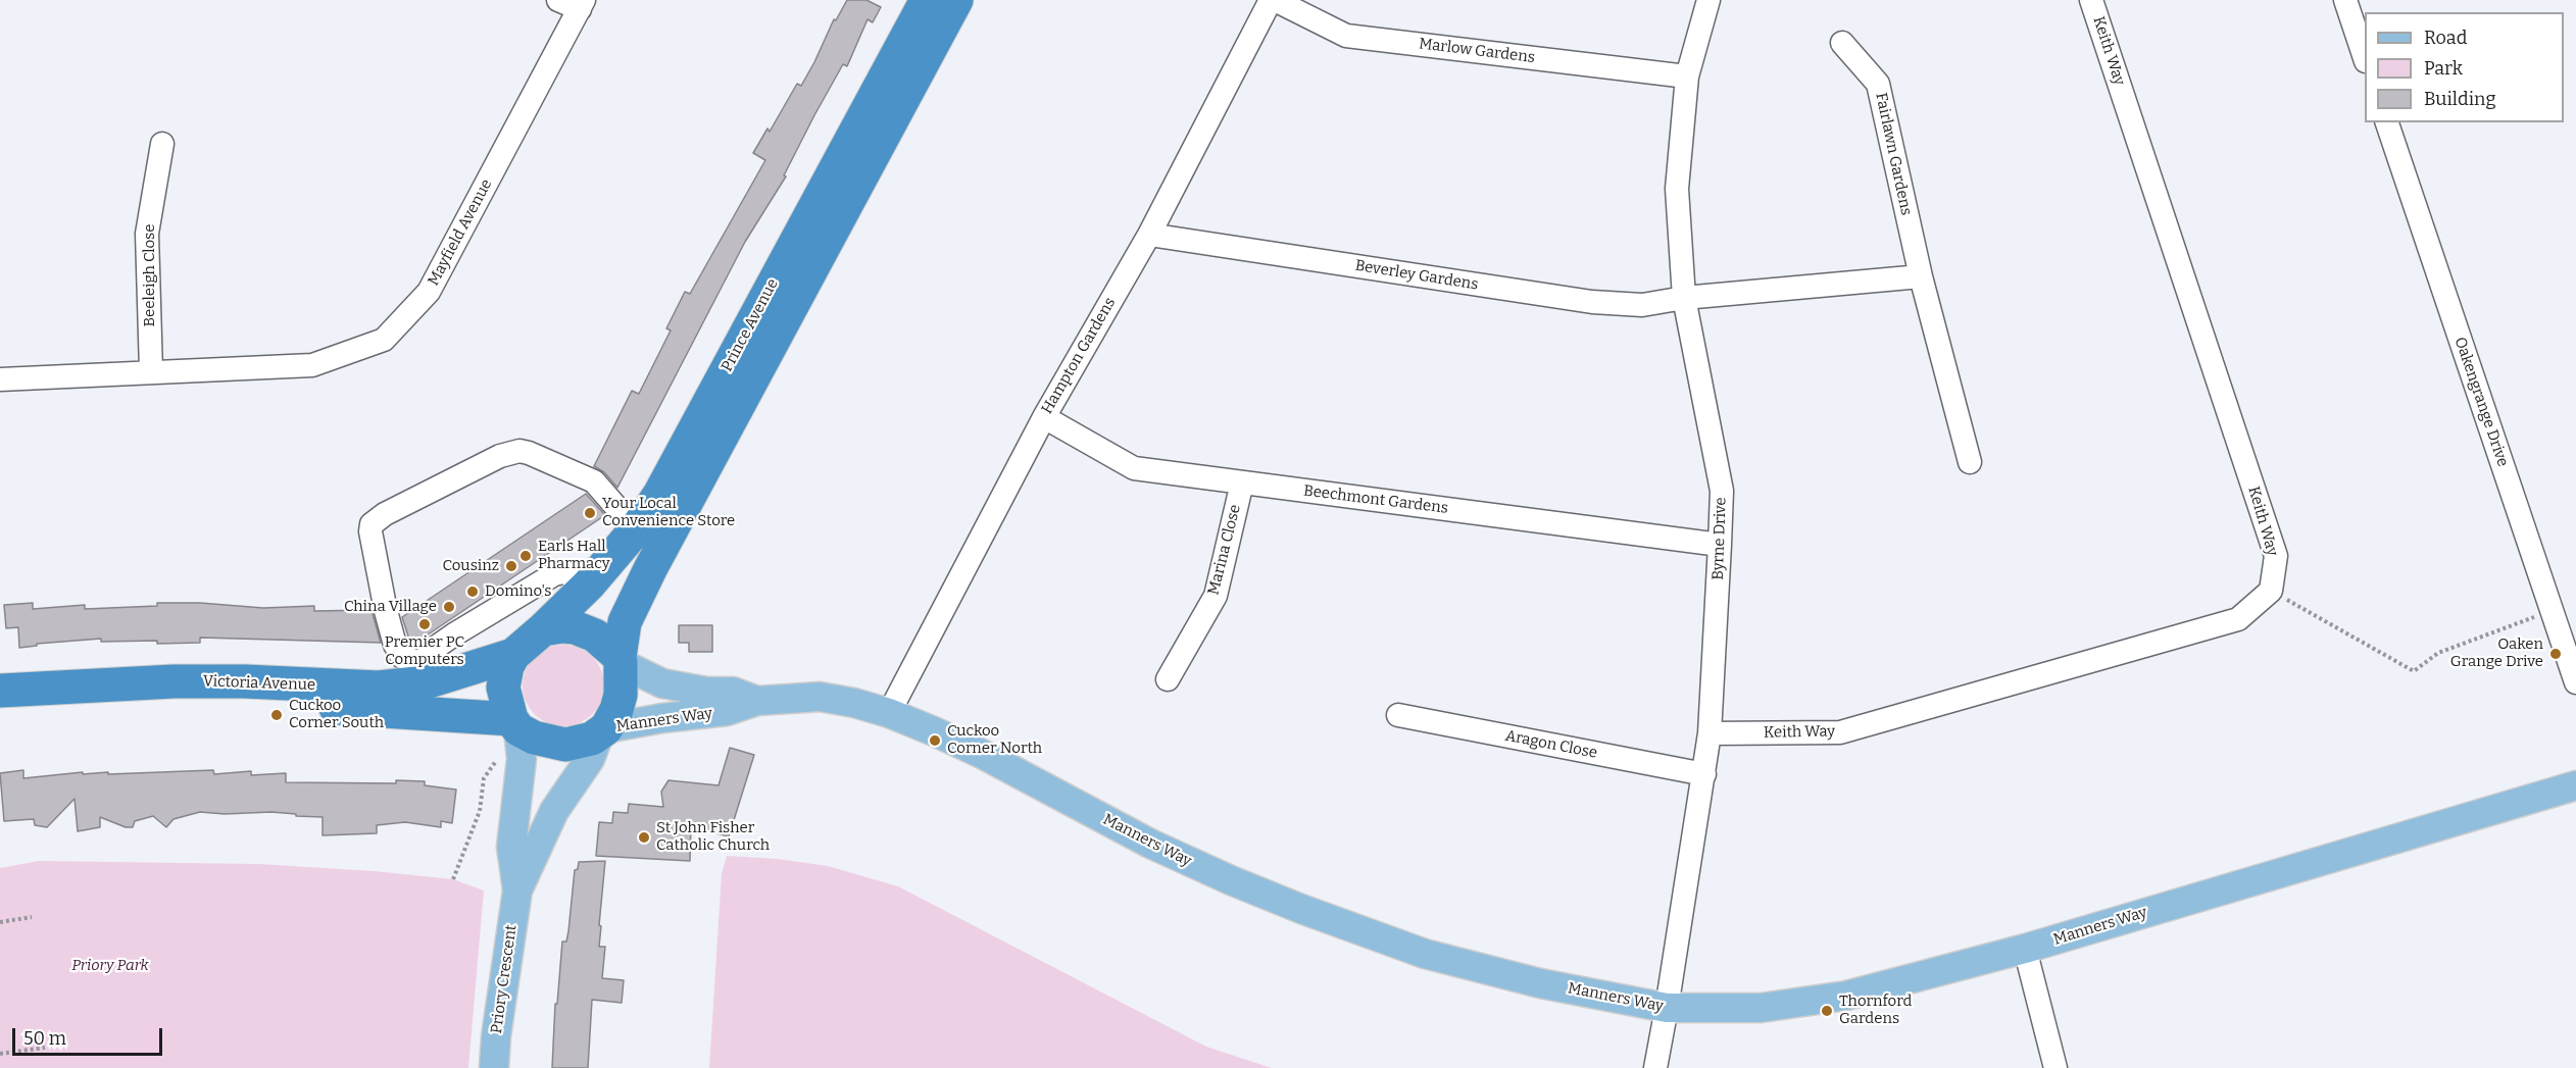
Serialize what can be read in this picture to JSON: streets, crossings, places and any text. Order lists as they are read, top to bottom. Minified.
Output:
{"streets":{"highway":["Prince Avenue","Victoria Avenue"],"main road":["Manners Way","Priory Crescent"],"street":["Marlow Gardens","Keith Way","Fairlawn Gardens","Mayfield Avenue","Beeleigh Close","Beverley Gardens","Hampton Gardens","Oakengrange Drive","Beechmont Gardens","Byrne Drive","Marina Close","Aragon Close"]},"crossings":[["Marlow Gardens","Hampton Gardens"],["Marlow Gardens","Byrne Drive"],["Keith Way","Byrne Drive"],["Mayfield Avenue","Beeleigh Close"],["Beverley Gardens","Hampton Gardens"],["Beverley Gardens","Byrne Drive"],["Prince Avenue","Victoria Avenue"],["Prince Avenue","Manners Way"],["Prince Avenue","Priory Crescent"],["Hampton Gardens","Beechmont Gardens"],["Hampton Gardens","Manners Way"],["Beechmont Gardens","Byrne Drive"],["Beechmont Gardens","Marina Close"],["Byrne Drive","Manners Way"],["Byrne Drive","Aragon Close"],["Victoria Avenue","Manners Way"],["Victoria Avenue","Priory Crescent"],["Manners Way","Priory Crescent"]],"parks":["Priory Park"],"places":["Your Local Convenience Store","Earls Hall Pharmacy","Cousinz","Domino's","China Village","Premier PC Computers","Oaken Grange Drive","Cuckoo Corner South","Cuckoo Corner North","St John Fisher Catholic Church","Thornford Gardens"],"legend":["Road","Park","Building"],"scale_bar":"50 m"}
